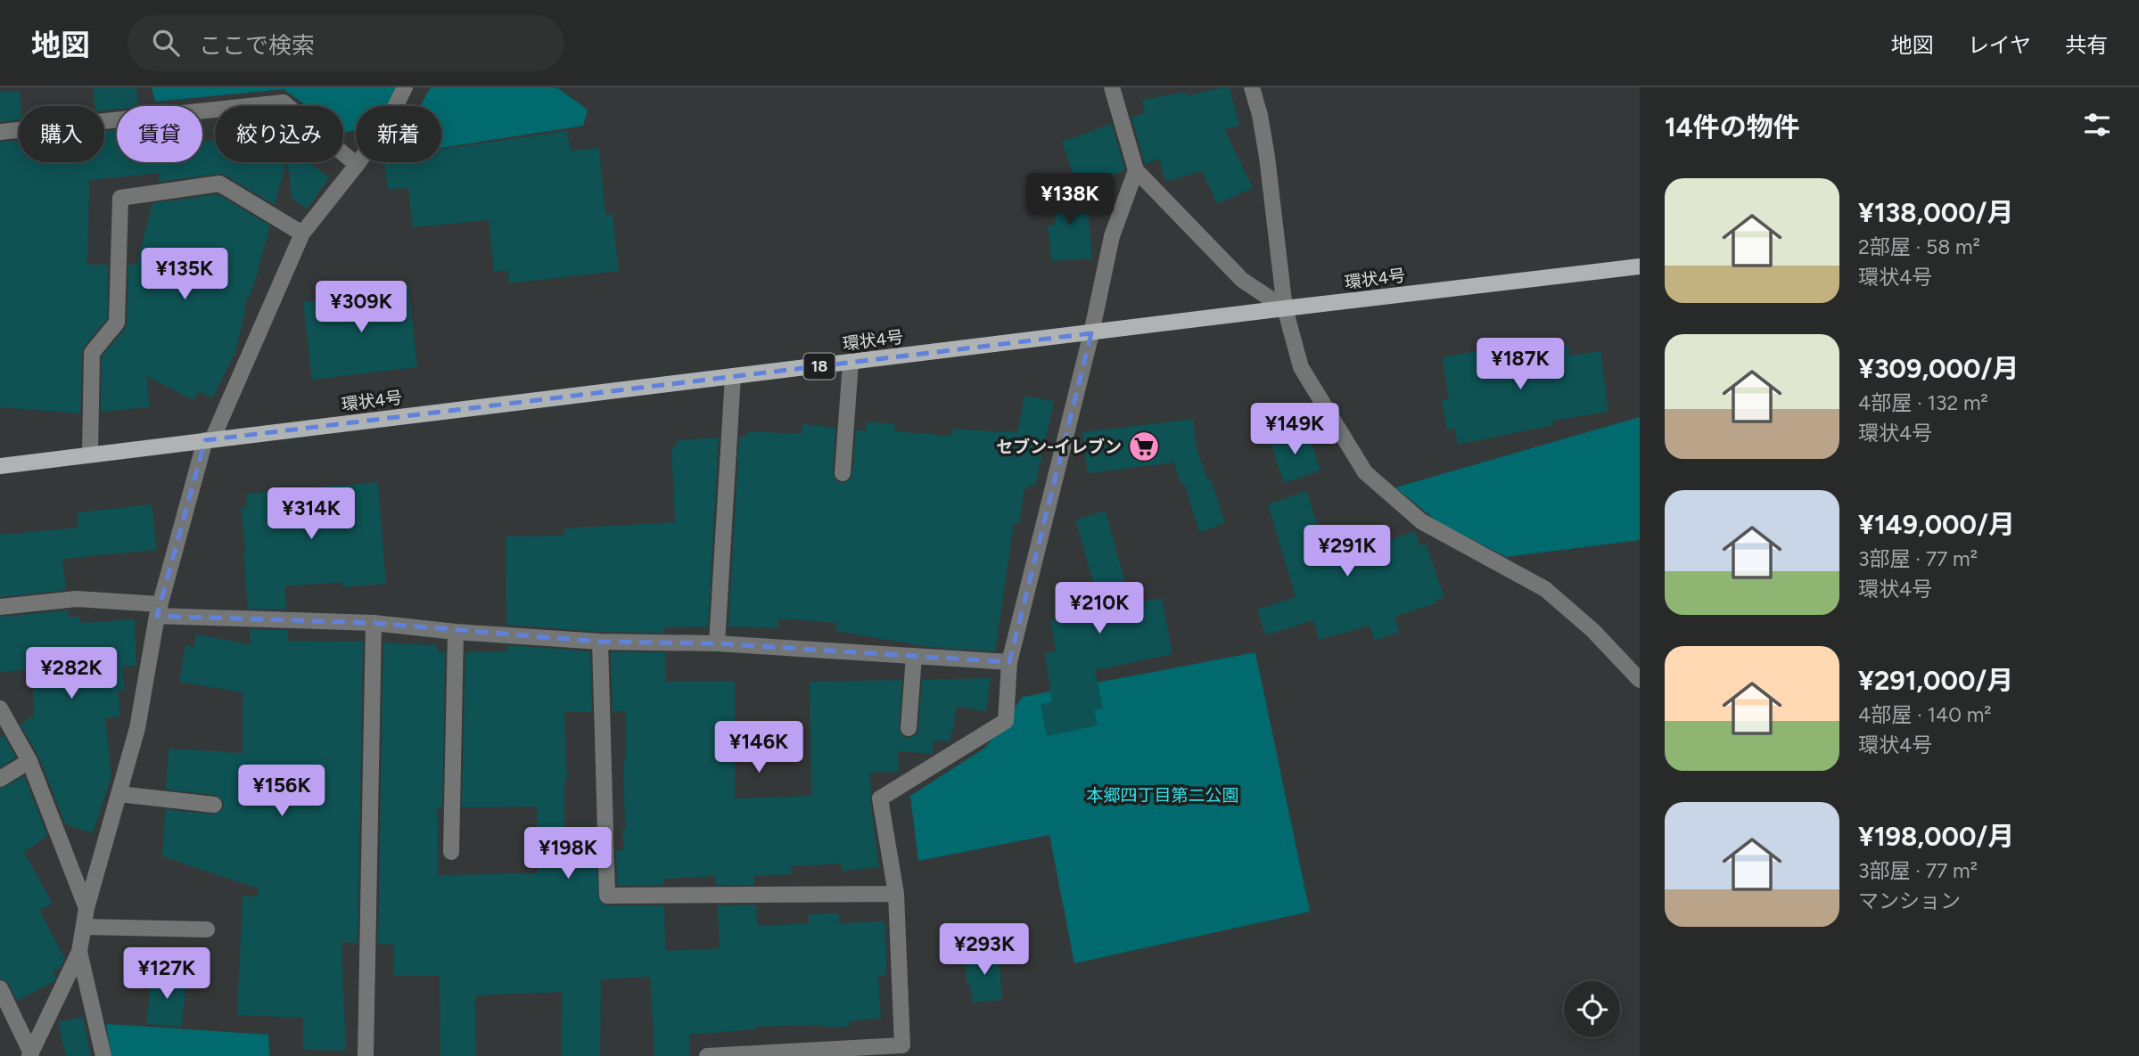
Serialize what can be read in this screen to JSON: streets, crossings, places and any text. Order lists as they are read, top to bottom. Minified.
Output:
{"streets":{"main road":["環状4号","18"]},"parks":["本郷四丁目第二公園"],"places":{"supermarket":["セブン-イレブン"]},"page":{"header":"地図","search":"ここで検索","nav":["地図","レイヤ","共有"],"heading":"14件の物件","chip":["購入","賃貸","絞り込み","新着"],"list":[{"name":"¥138,000/月","note":"2部屋 · 58 m² · 環状4号"},{"name":"¥309,000/月","note":"4部屋 · 132 m² · 環状4号"},{"name":"¥149,000/月","note":"3部屋 · 77 m² · 環状4号"},{"name":"¥291,000/月","note":"4部屋 · 140 m² · 環状4号"},{"name":"¥198,000/月","note":"3部屋 · 77 m² · マンション"}],"price":["¥138K","¥135K","¥309K","¥187K","¥149K","¥314K","¥291K","¥210K","¥282K","¥146K","¥156K","¥198K","¥293K","¥127K"]}}
